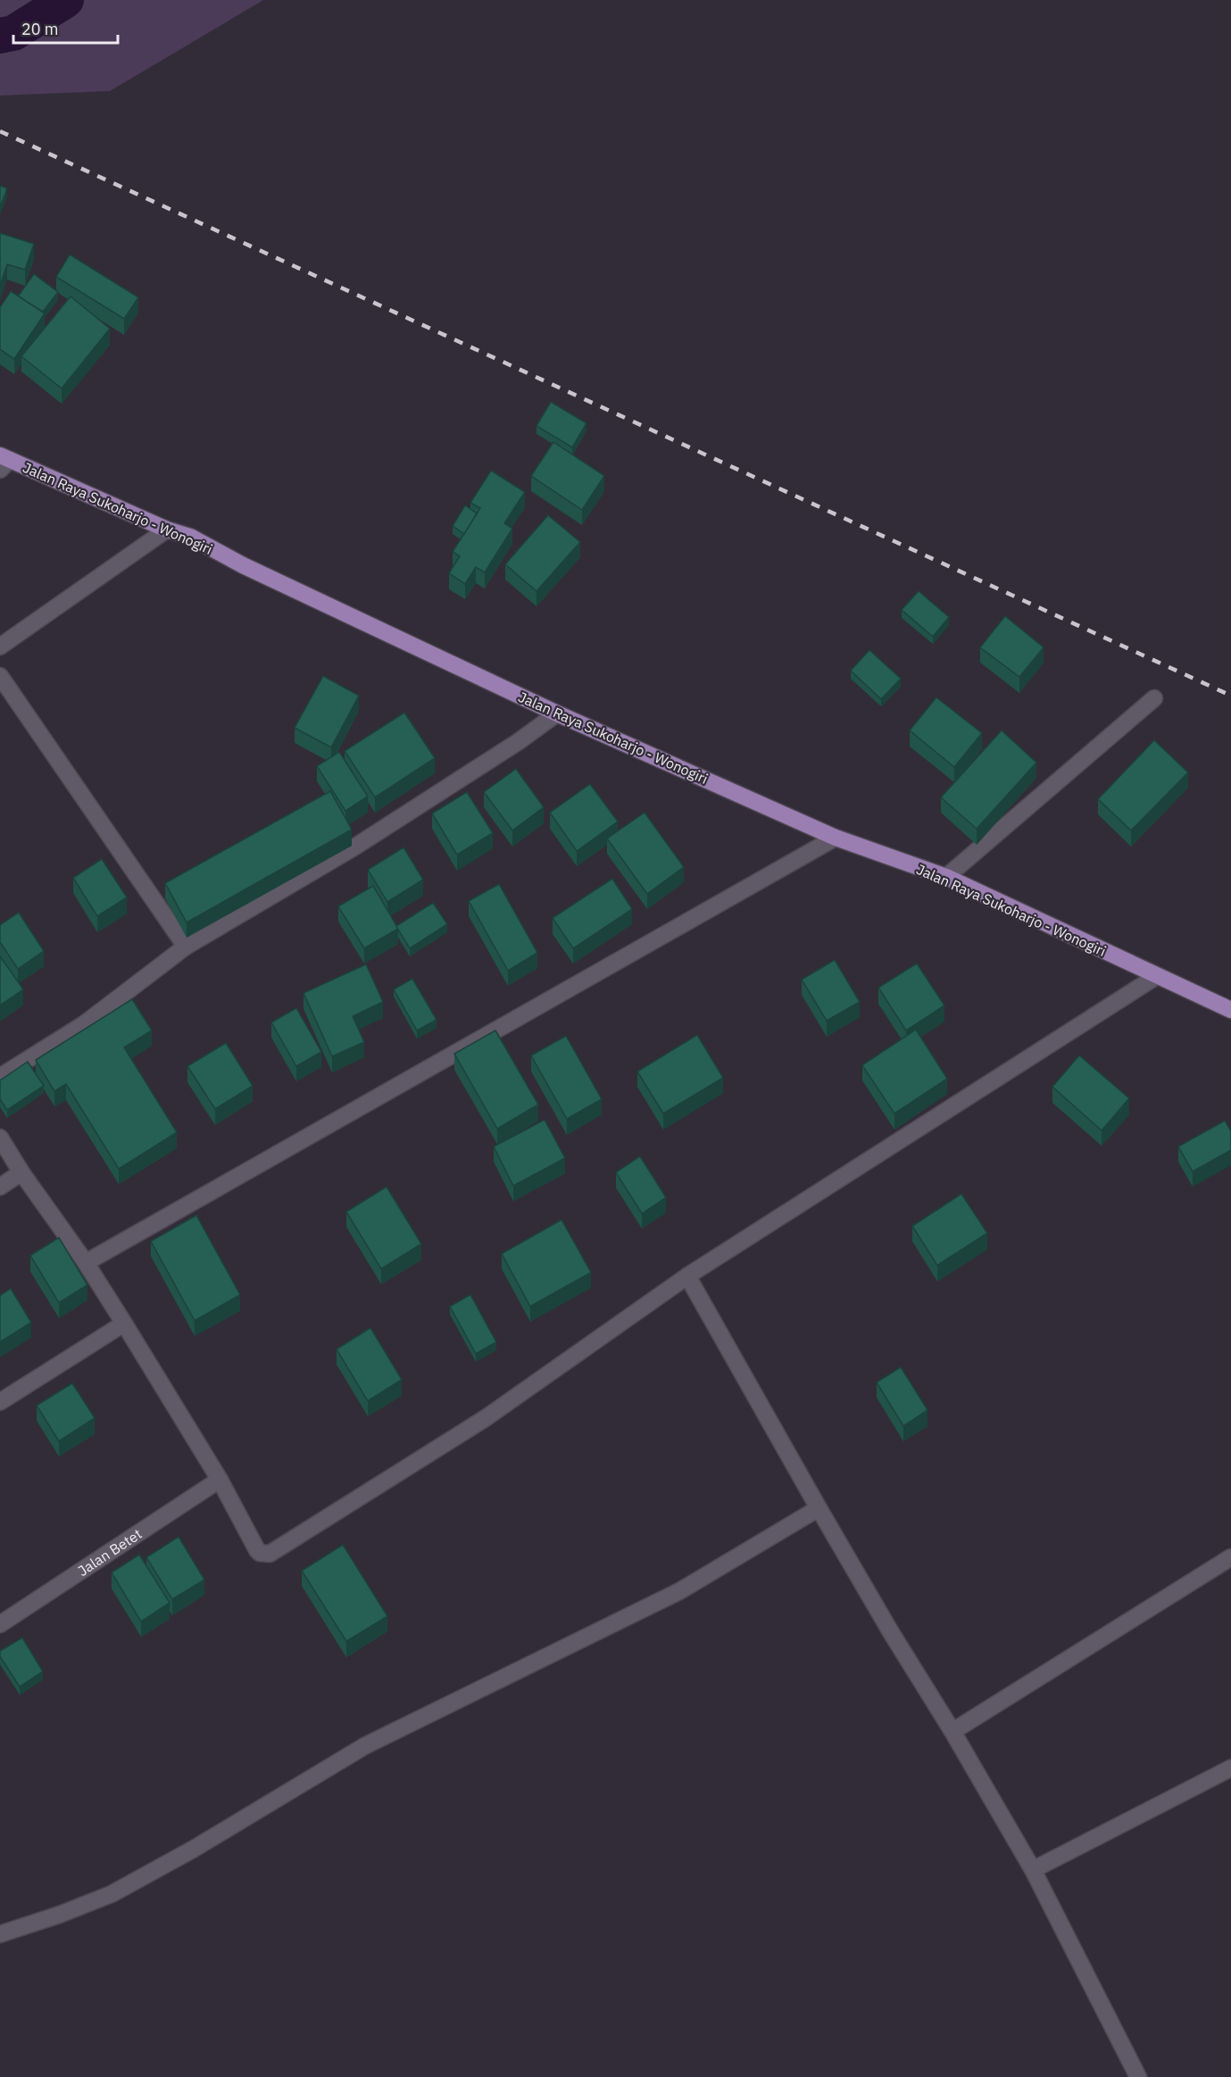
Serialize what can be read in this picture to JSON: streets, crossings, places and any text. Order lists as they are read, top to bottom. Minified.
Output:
{"streets":{"main road":["Jalan Raya Sukoharjo - Wonogiri"],"street":["Jalan Betet"]},"scale_bar":"20 m"}
